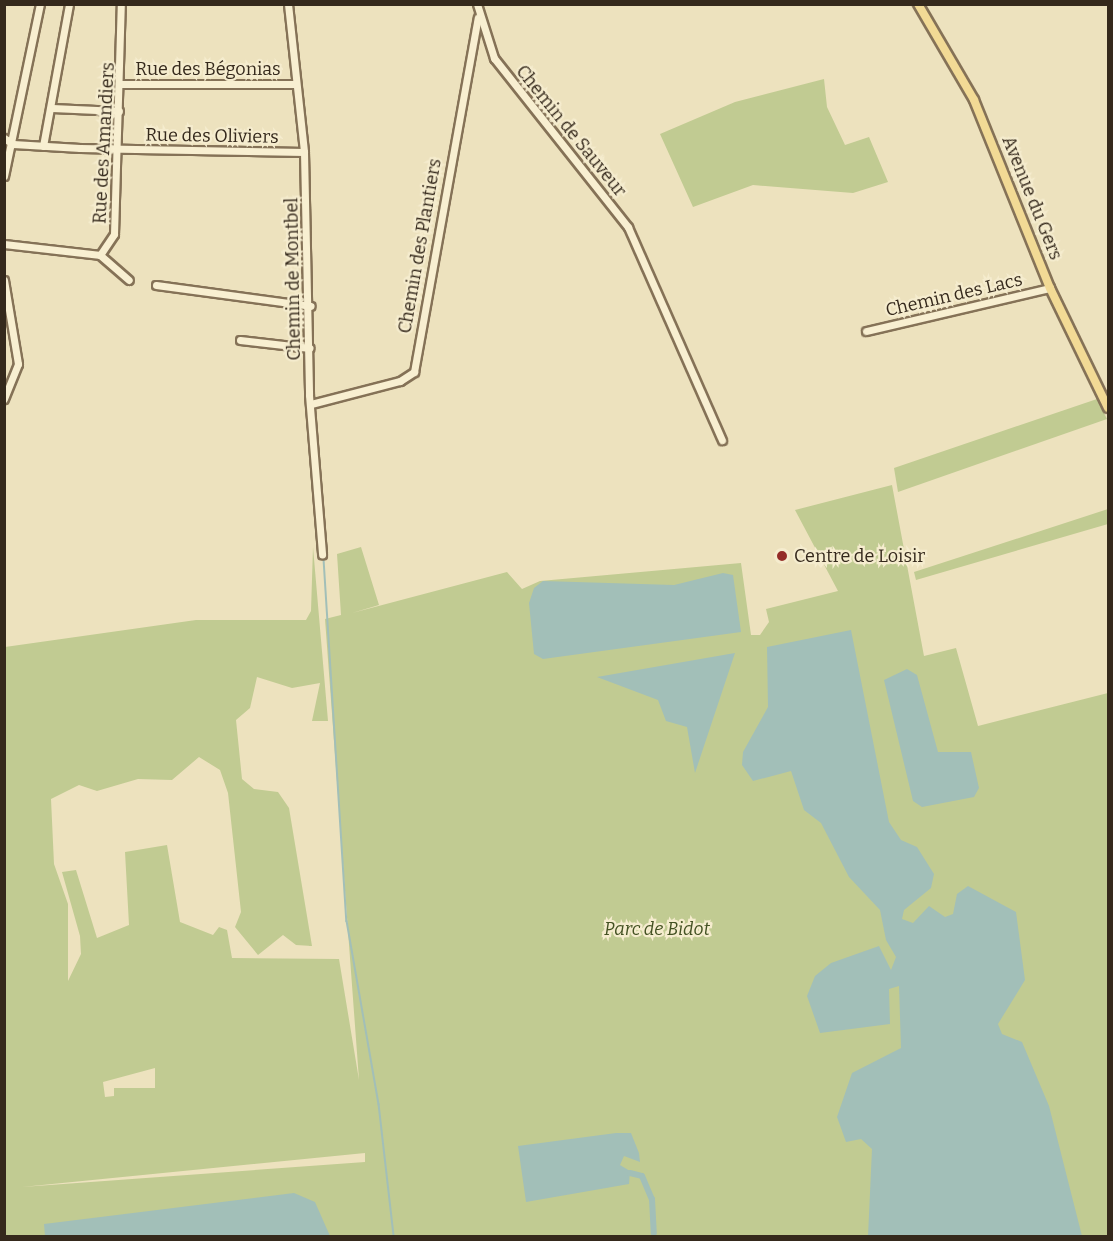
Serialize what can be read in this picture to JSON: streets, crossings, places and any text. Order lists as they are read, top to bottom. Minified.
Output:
{"streets":{"main road":["Avenue du Gers"],"street":["Rue des Bégonias","Chemin de Sauveur","Rue des Oliviers","Rue des Amandiers","Chemin des Plantiers","Chemin de Montbel","Chemin des Lacs"]},"crossings":[["Rue des Bégonias","Rue des Amandiers"],["Rue des Bégonias","Chemin de Montbel"],["Chemin de Sauveur","Chemin des Plantiers"],["Rue des Oliviers","Rue des Amandiers"],["Rue des Oliviers","Chemin de Montbel"],["Avenue du Gers","Chemin des Lacs"],["Chemin des Plantiers","Chemin de Montbel"]],"parks":["Parc de Bidot"],"places":["Centre de Loisir"]}
